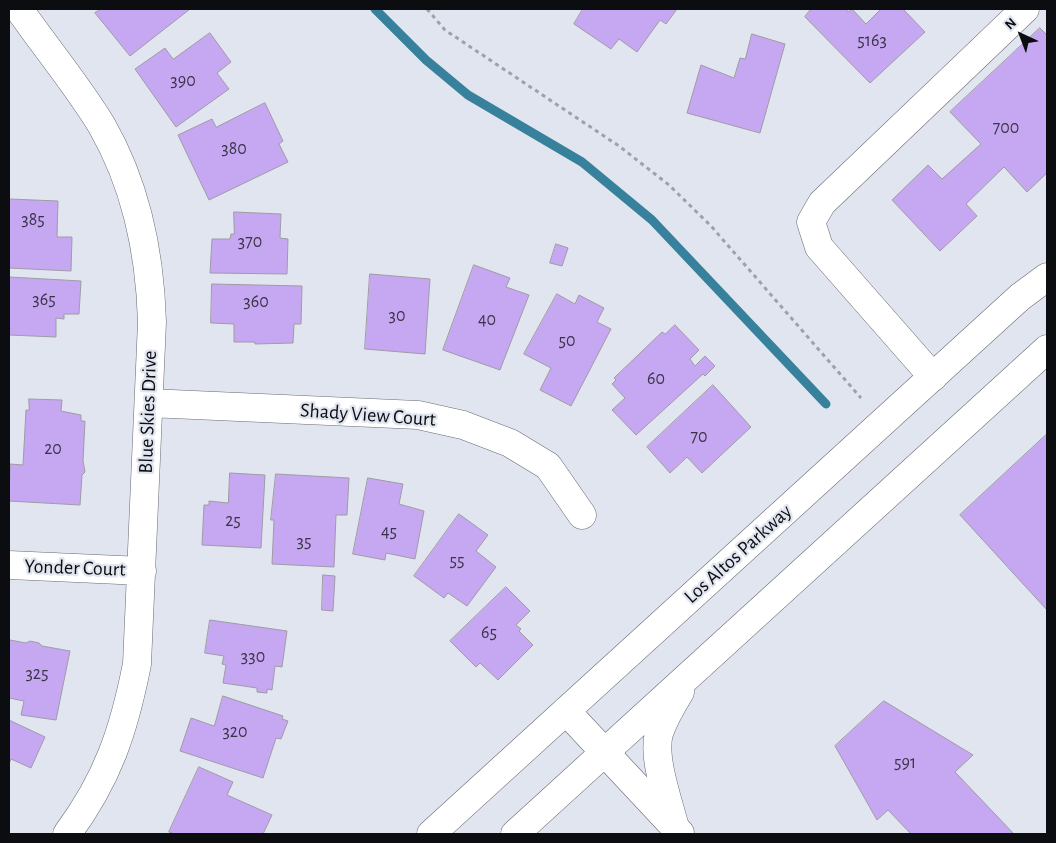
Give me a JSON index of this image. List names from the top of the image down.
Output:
{
  "streets": {
    "main road": [
      "Blue Skies Drive",
      "Shady View Court",
      "Los Altos Parkway",
      "Yonder Court"
    ]
  },
  "crossings": [
    ["Blue Skies Drive", "Shady View Court"],
    ["Blue Skies Drive", "Yonder Court"]
  ],
  "house_numbers": [
    "5163",
    "390",
    "700",
    "380",
    "385",
    "370",
    "365",
    "360",
    "30",
    "40",
    "50",
    "60",
    "70",
    "20",
    "25",
    "45",
    "35",
    "55",
    "65",
    "330",
    "325",
    "320",
    "591"
  ],
  "north": "top left"
}
